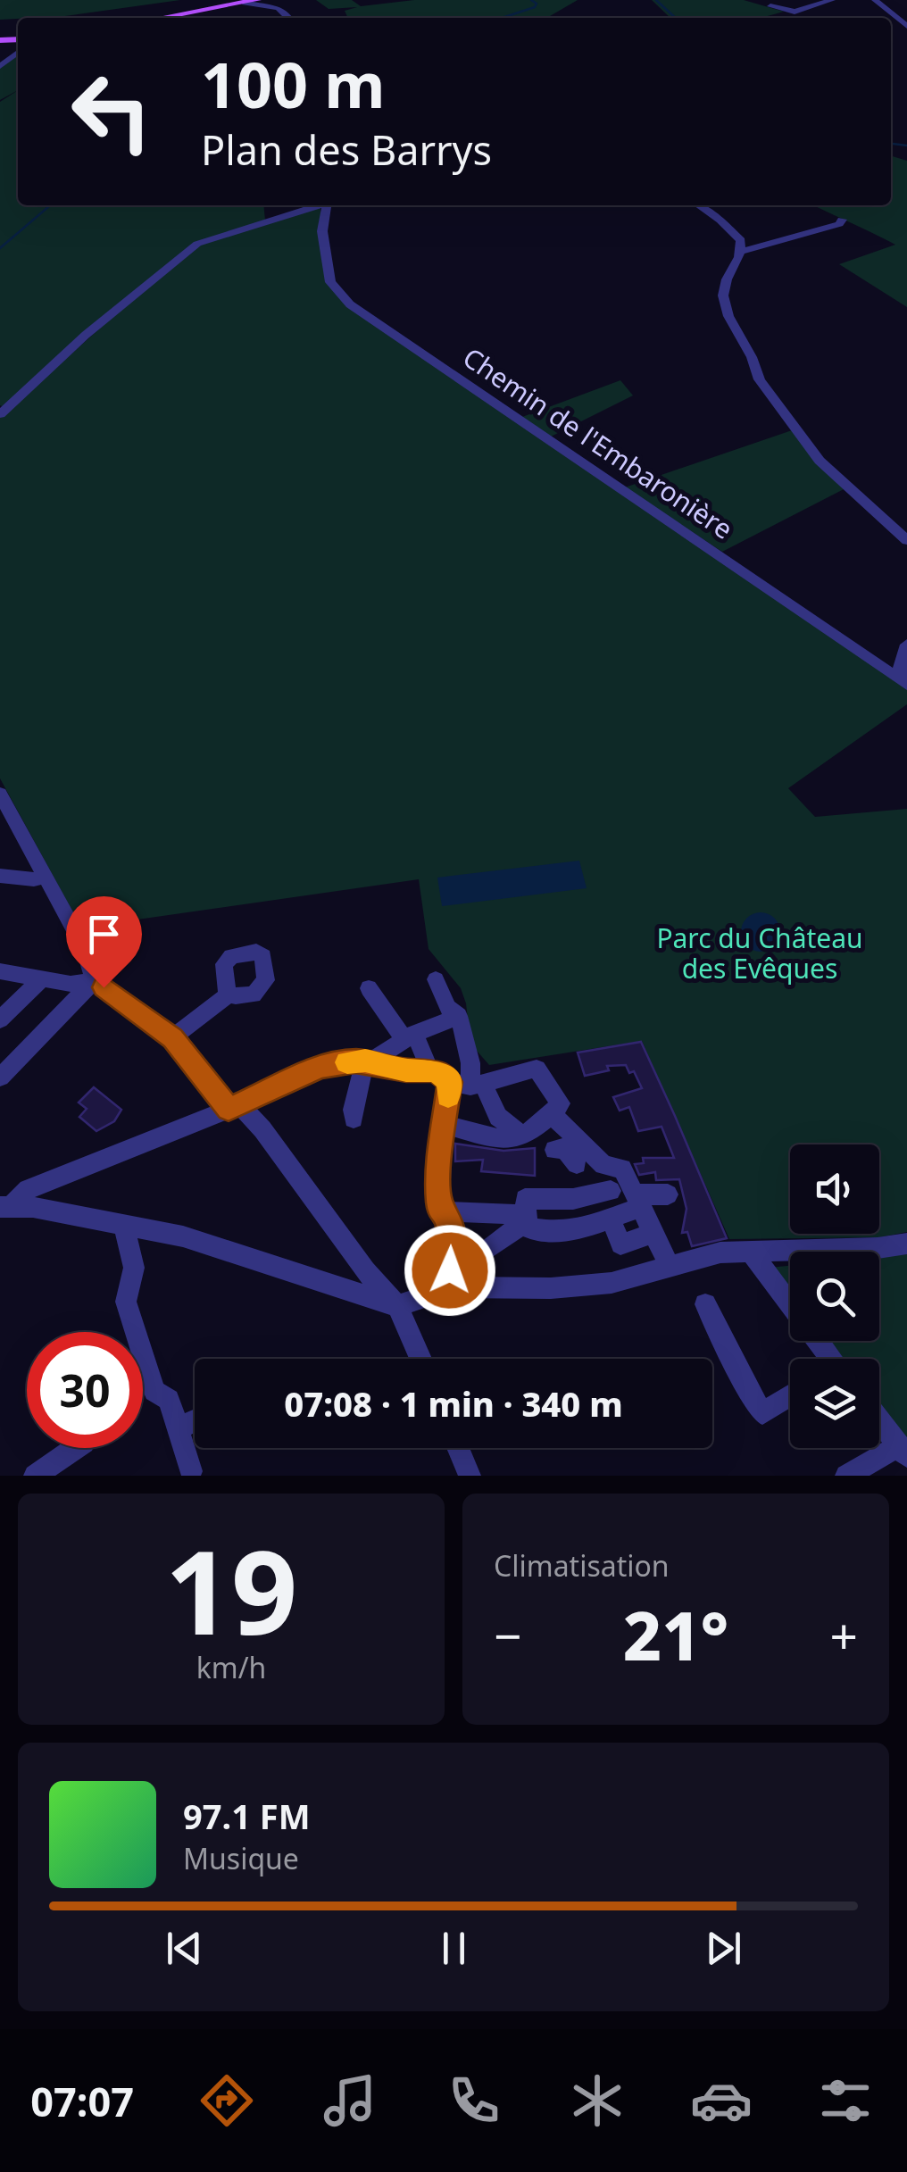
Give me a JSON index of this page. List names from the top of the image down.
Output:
{
  "streets": {
    "street": ["Chemin de l'Embaronière"]
  },
  "parks": ["Parc du Château des Evêques"],
  "page": {
    "turn": ["100 m", "Plan des Barrys"],
    "limit": "30",
    "trip": "07:08 · 1 min · 340 m",
    "tile": [
      ["19", "km/h"],
      "Climatisation"
    ],
    "heat": ["−", "21°", "+"],
    "song": ["97.1 FM", "Musique"],
    "tabs": "07:07"
  }
}
